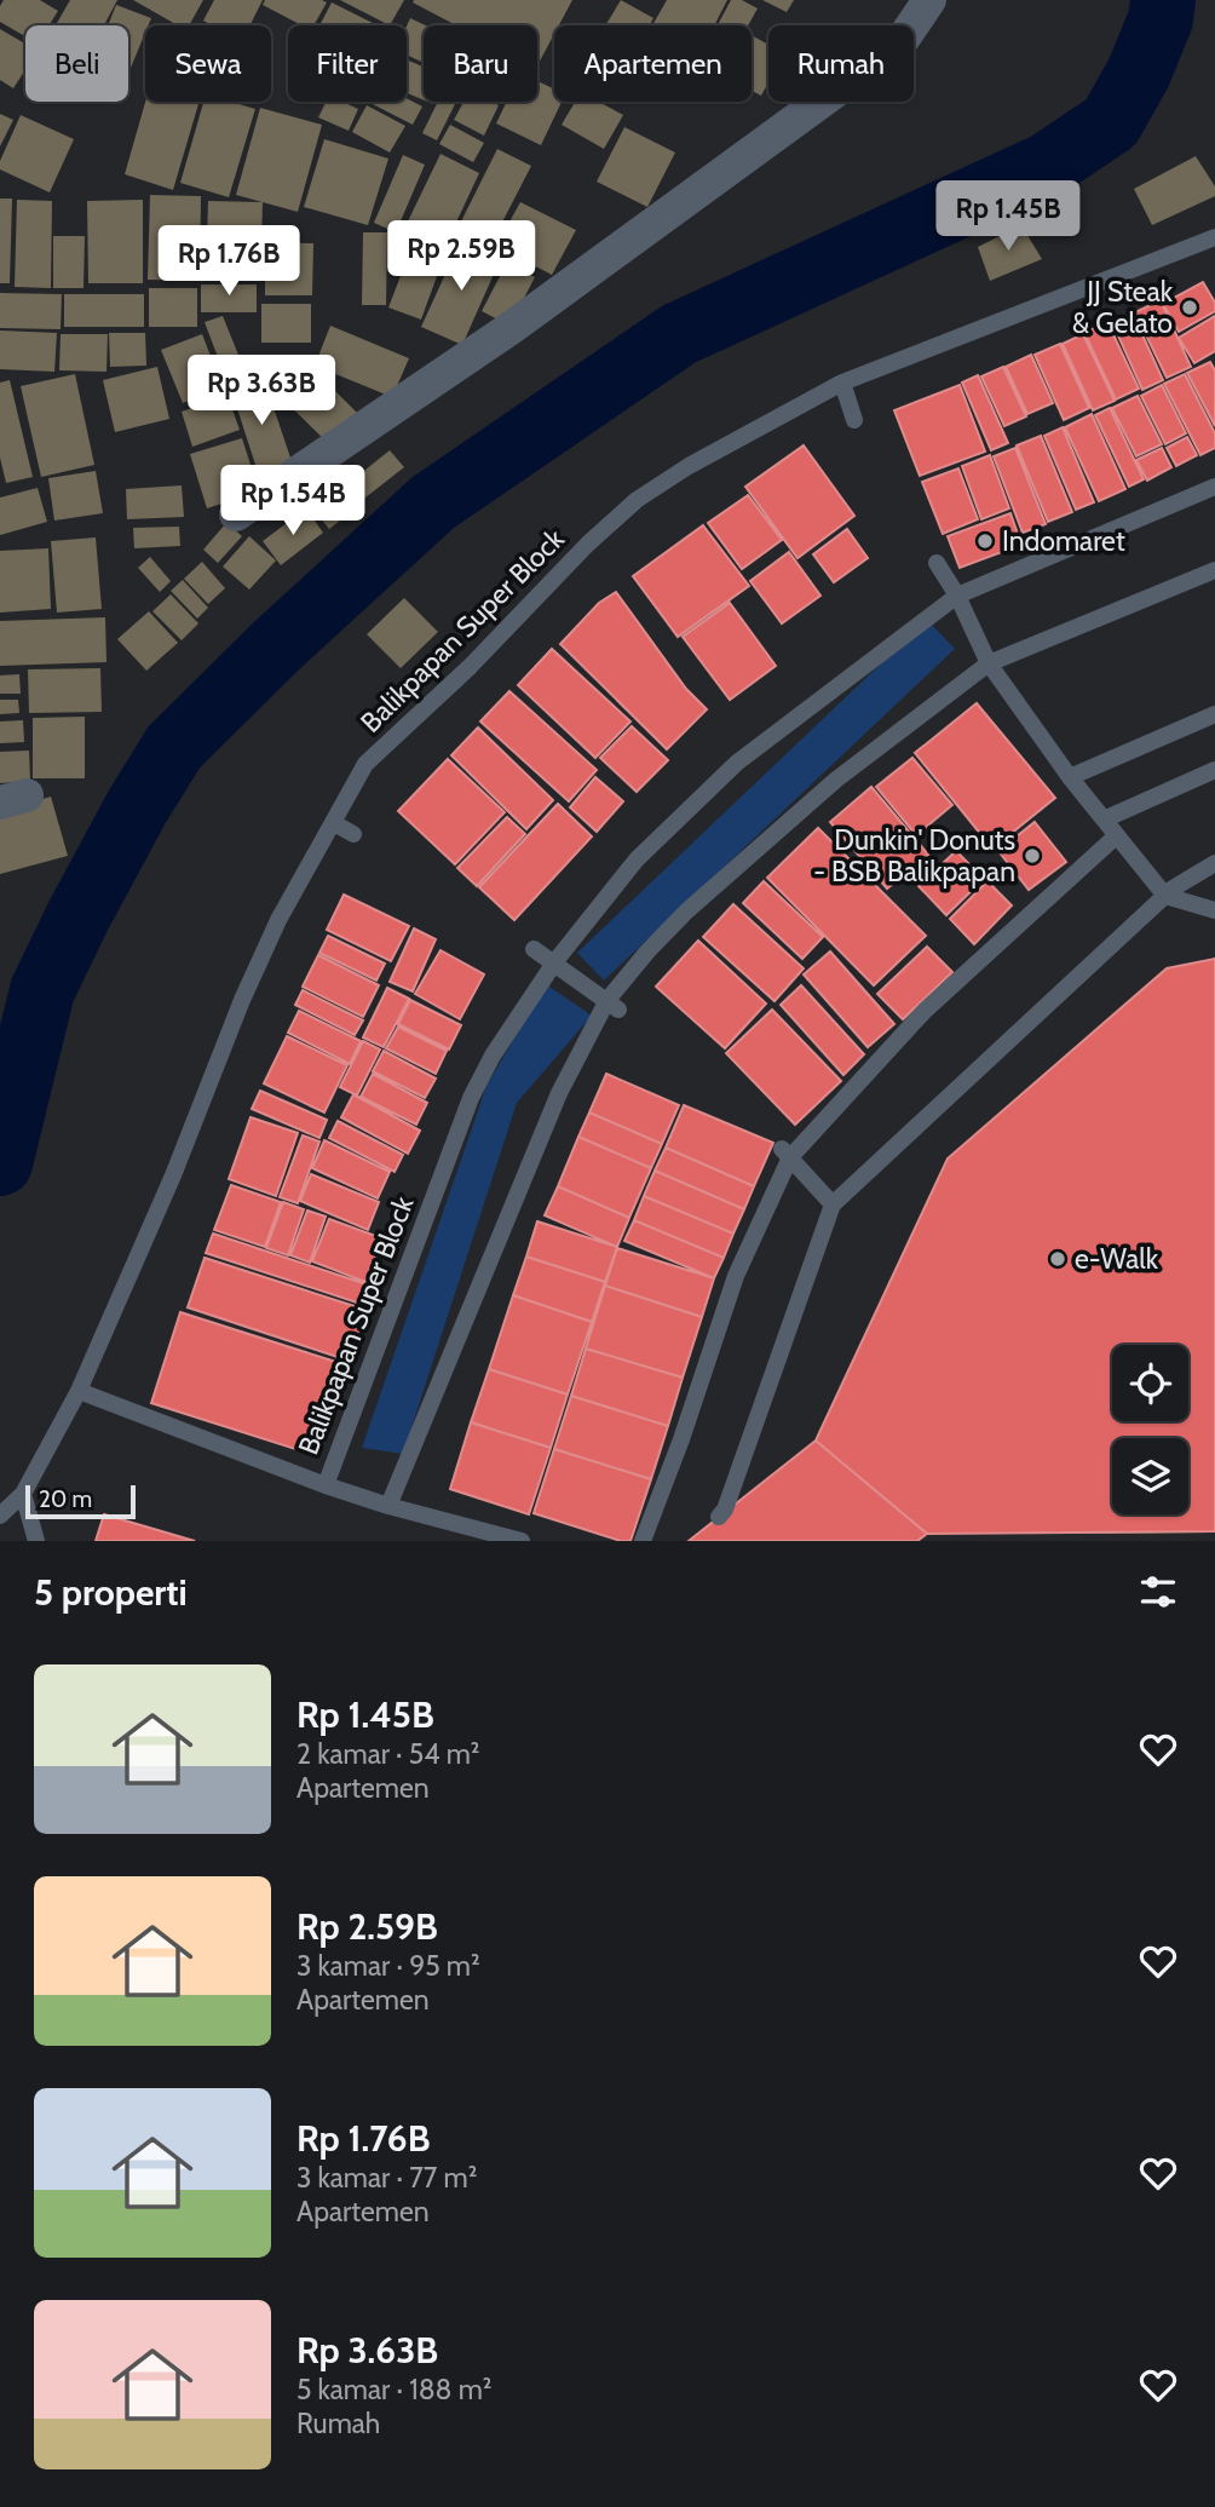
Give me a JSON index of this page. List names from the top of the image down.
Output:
{
  "streets": {
    "lane": ["Balikpapan Super Block"]
  },
  "places": [
    "JJ Steak & Gelato",
    "Indomaret",
    "Dunkin' Donuts - BSB Balikpapan",
    "e-Walk"
  ],
  "scale_bar": "20 m",
  "page": {
    "chip": [
      "Beli",
      "Sewa",
      "Filter",
      "Baru",
      "Apartemen",
      "Rumah"
    ],
    "price": [
      "Rp 1.45B",
      "Rp 2.59B",
      "Rp 1.76B",
      "Rp 3.63B",
      "Rp 1.54B"
    ],
    "scale": "20 m",
    "heading": "5 properti",
    "list": [
      {
        "name": "Rp 1.45B",
        "note": "2 kamar · 54 m² · Apartemen"
      },
      {
        "name": "Rp 2.59B",
        "note": "3 kamar · 95 m² · Apartemen"
      },
      {
        "name": "Rp 1.76B",
        "note": "3 kamar · 77 m² · Apartemen"
      },
      {
        "name": "Rp 3.63B",
        "note": "5 kamar · 188 m² · Rumah"
      }
    ]
  }
}
